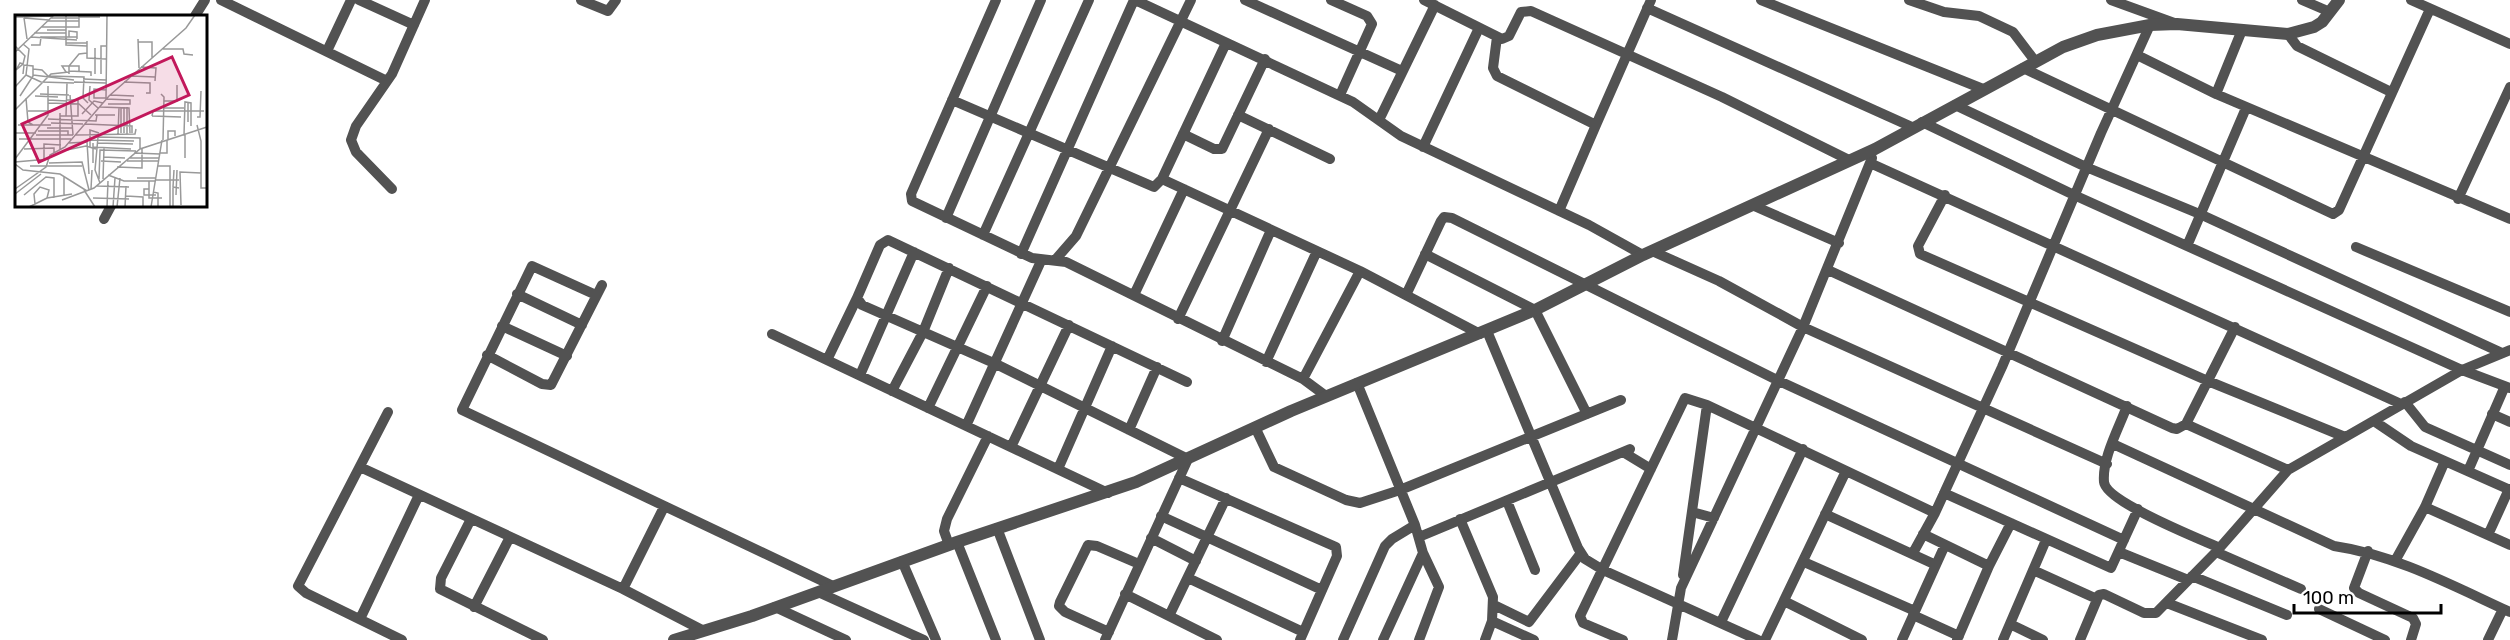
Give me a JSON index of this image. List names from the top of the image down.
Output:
{
  "scale_bar": "100 m"
}
